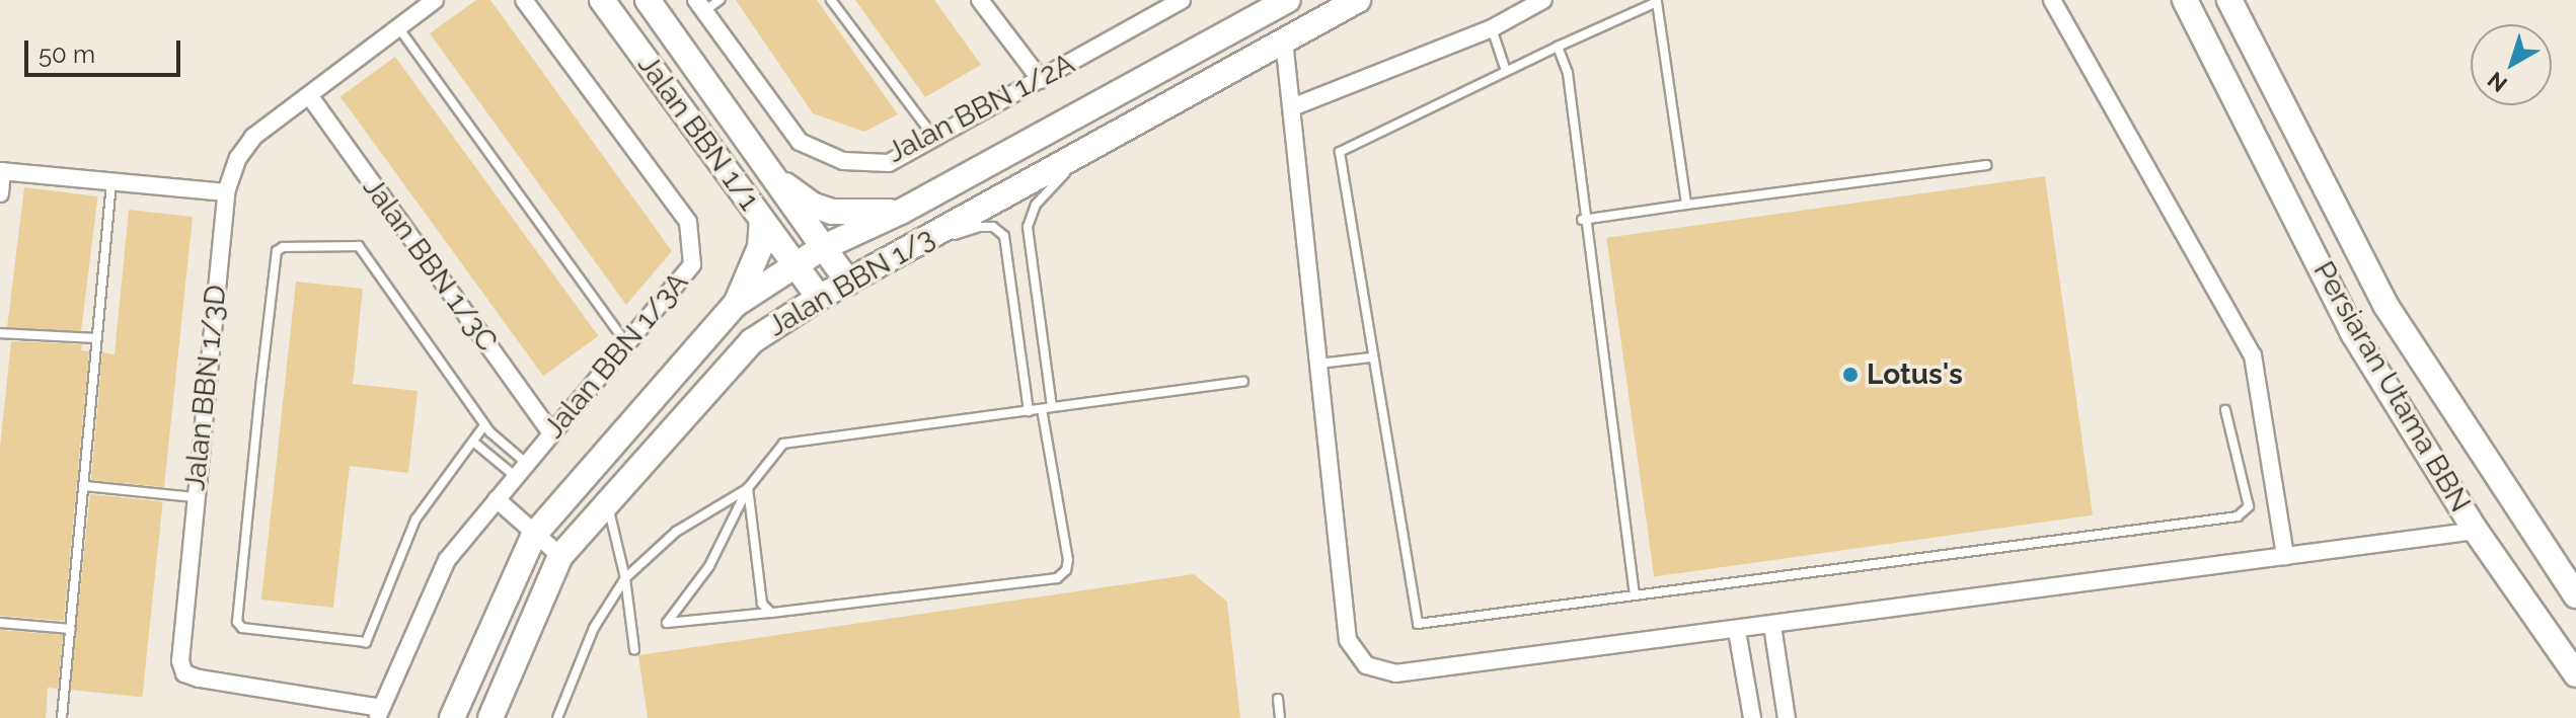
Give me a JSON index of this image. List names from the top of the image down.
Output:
{
  "streets": {
    "street": [
      "Jalan BBN 1/2A",
      "Jalan BBN 1/1",
      "Jalan BBN 1/3C",
      "Jalan BBN 1/3",
      "Jalan BBN 1/3A",
      "Persiaran Utama BBN",
      "Jalan BBN 1/3D"
    ]
  },
  "crossings": [
    ["Jalan BBN 1/1", "Jalan BBN 1/3"],
    ["Jalan BBN 1/3C", "Jalan BBN 1/3A"],
    ["Jalan BBN 1/3C", "Jalan BBN 1/3D"],
    ["Jalan BBN 1/3A", "Jalan BBN 1/3D"]
  ],
  "places": ["Lotus's"],
  "scale_bar": "50 m",
  "north": "bottom left"
}
